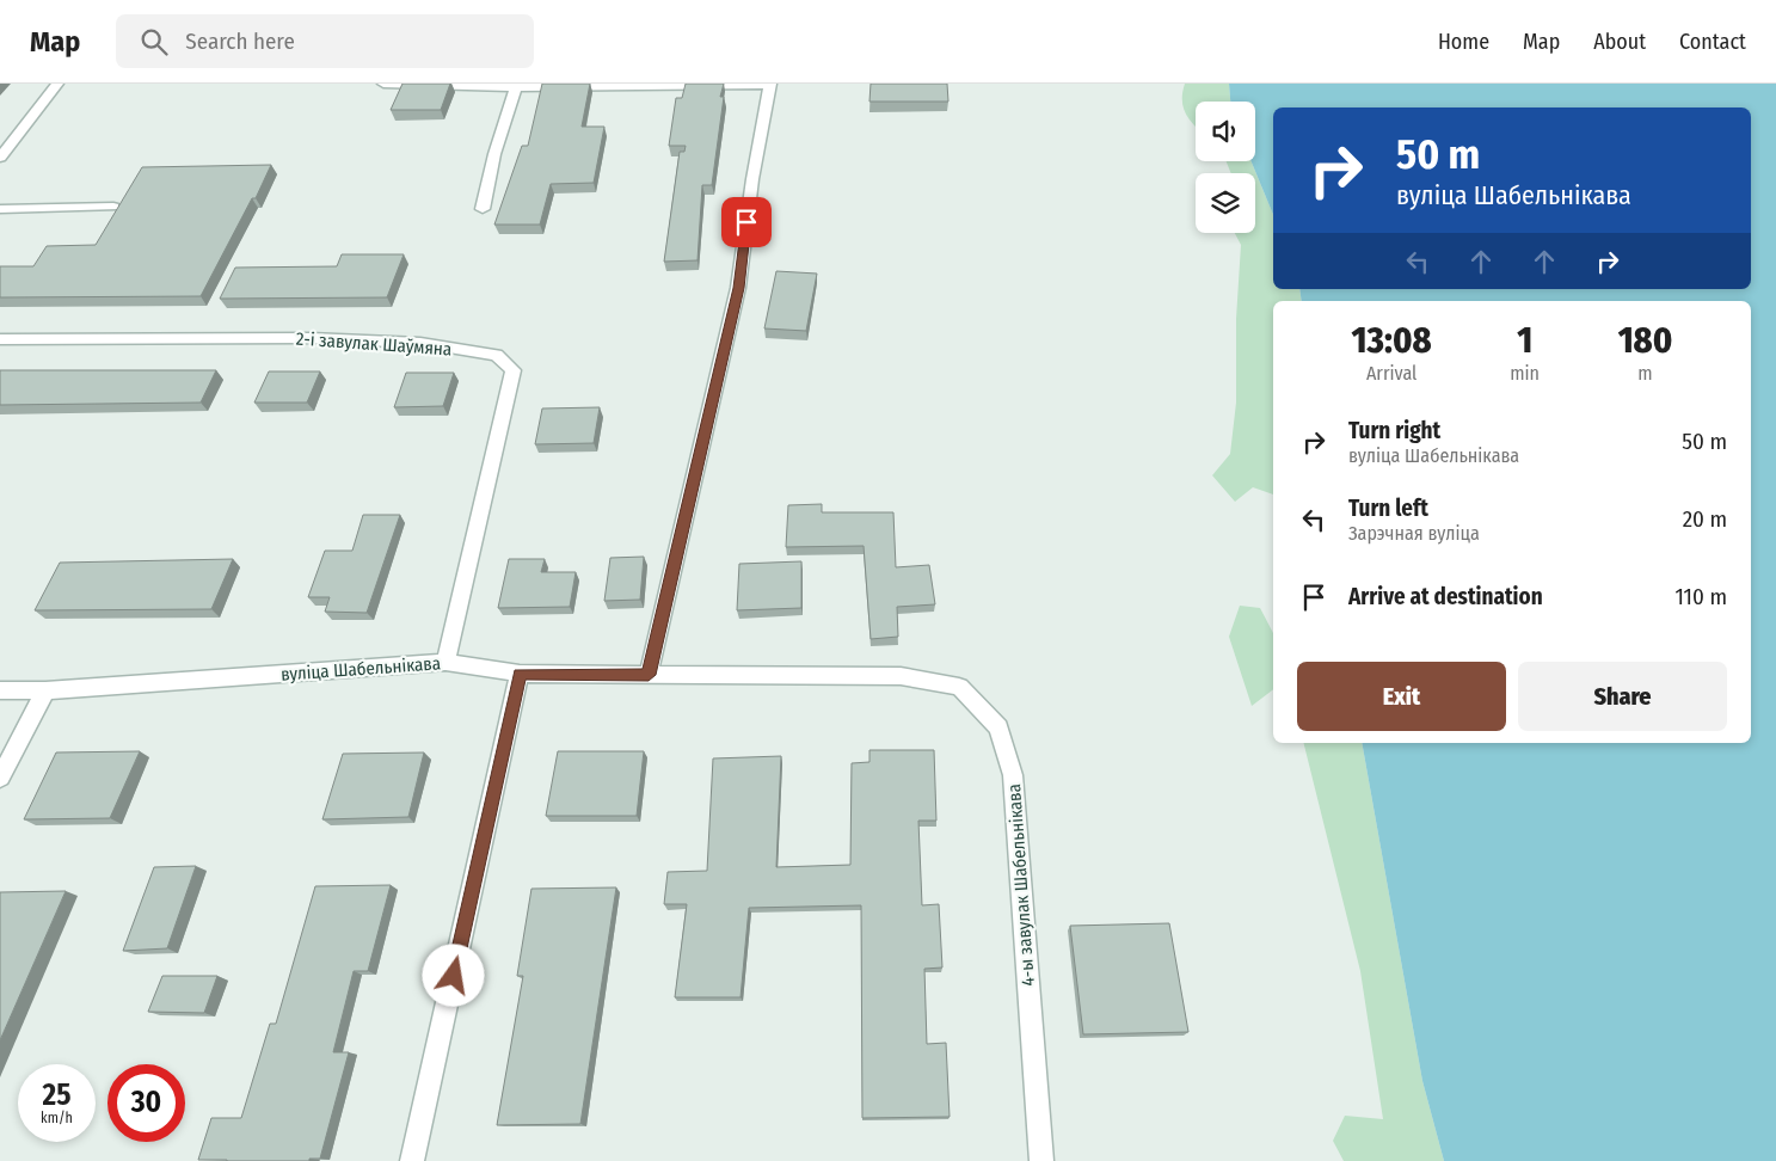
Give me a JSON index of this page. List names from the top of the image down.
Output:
{
  "streets": {
    "street": ["2-і завулак Шаўмяна", "вуліца Шабельнікава", "4-ы завулак Шабельнікава"]
  },
  "crossings": [
    ["2-і завулак Шаўмяна", "вуліца Шабельнікава"],
    ["вуліца Шабельнікава", "4-ы завулак Шабельнікава"]
  ],
  "page": {
    "header": "Map",
    "search": "Search here",
    "nav": [
      "Home",
      "Map",
      "About",
      "Contact"
    ],
    "turn": ["50 m", "вуліца Шабельнікава"],
    "eta": [
      "13:08",
      "Arrival",
      "1",
      "min",
      "180",
      "m"
    ],
    "list": [
      {
        "name": "Turn right",
        "note": "вуліца Шабельнікава",
        "value": "50 m"
      },
      {
        "name": "Turn left",
        "note": "Зарэчная вуліца",
        "value": "20 m"
      },
      {
        "name": "Arrive at destination",
        "value": "110 m"
      }
    ],
    "buttons": ["Exit", "Share"],
    "speed": "25 km/h",
    "limit": "30"
  }
}
